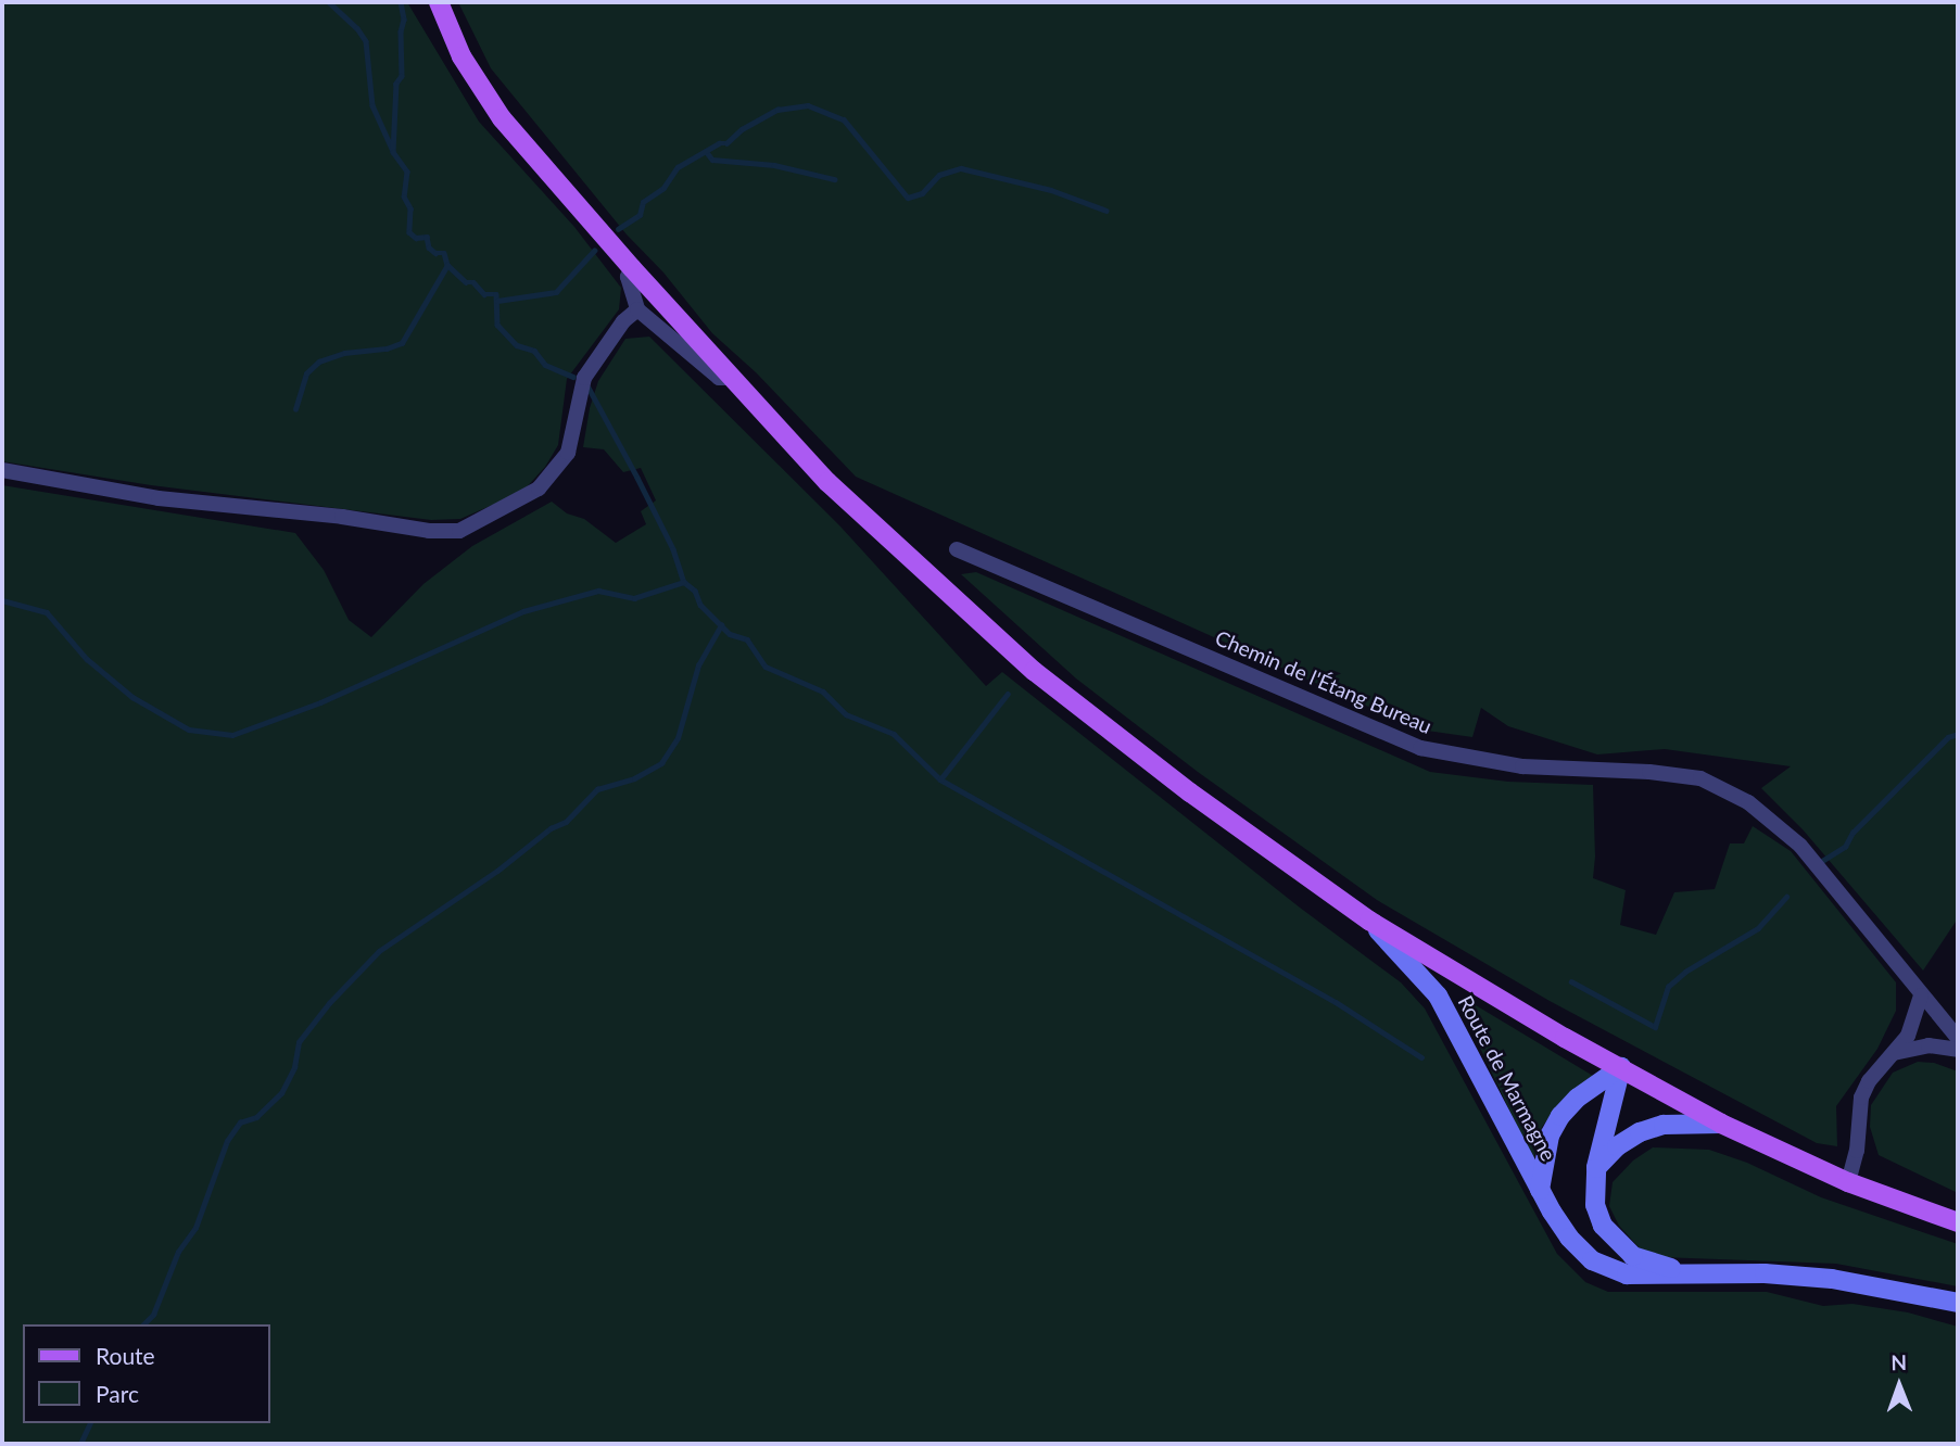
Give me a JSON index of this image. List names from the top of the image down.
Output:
{
  "streets": {
    "main road": ["Route de Marmagne"],
    "street": ["Chemin de l'Étang Bureau"]
  },
  "legend": ["Route", "Parc"],
  "north": "top"
}
